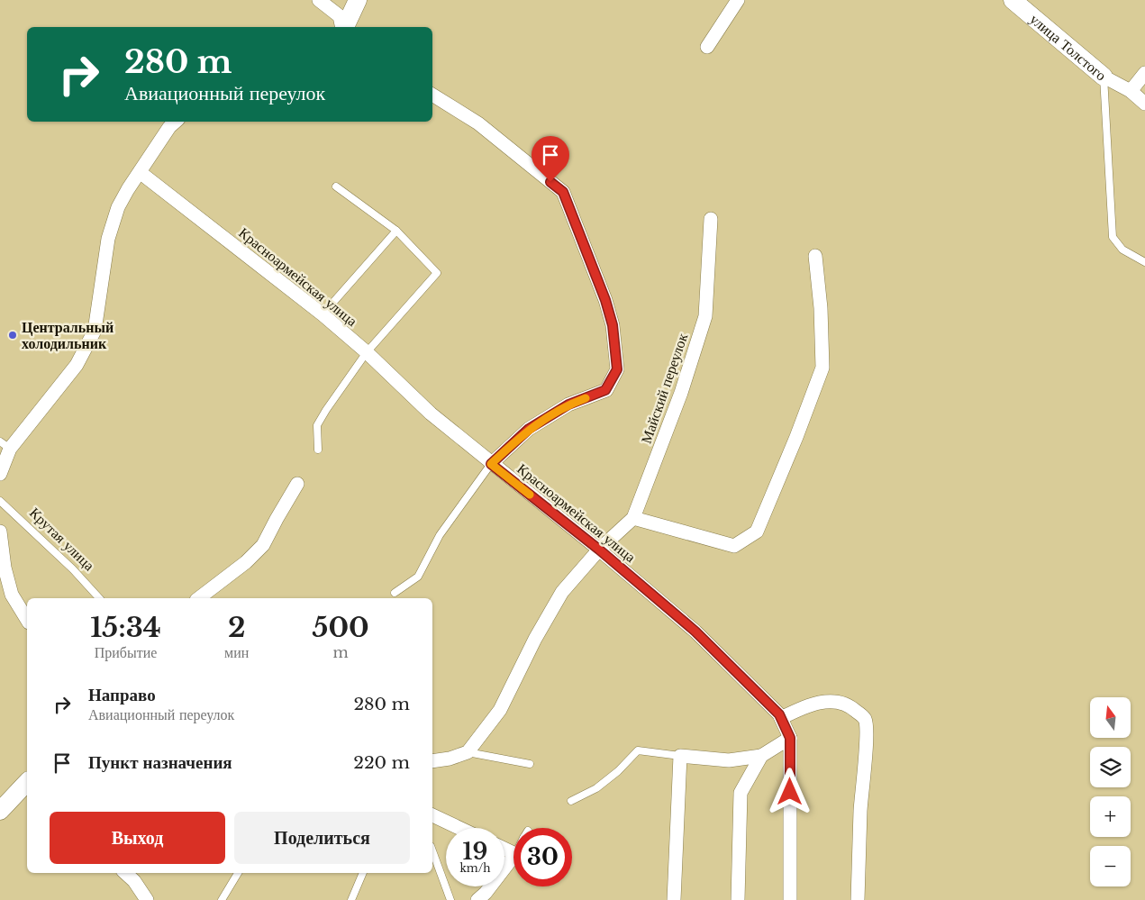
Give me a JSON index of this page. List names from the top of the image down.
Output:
{
  "streets": {
    "street": ["улица Толстого", "Красноармейская улица", "Майский переулок"],
    "lane": ["Крутая улица"]
  },
  "crossings": [
    ["Красноармейская улица", "Майский переулок"]
  ],
  "places": ["Центральный холодильник"],
  "north": "top",
  "page": {
    "turn": ["280 m", "Авиационный переулок"],
    "eta": [
      "15:34",
      "Прибытие",
      "2",
      "мин",
      "500",
      "m"
    ],
    "list": [
      {
        "name": "Направо",
        "note": "Авиационный переулок",
        "value": "280 m"
      },
      {
        "name": "Пункт назначения",
        "value": "220 m"
      }
    ],
    "map_buttons": ["+", "−"],
    "buttons": ["Выход", "Поделиться"],
    "speed": "19 km/h",
    "limit": "30"
  }
}
